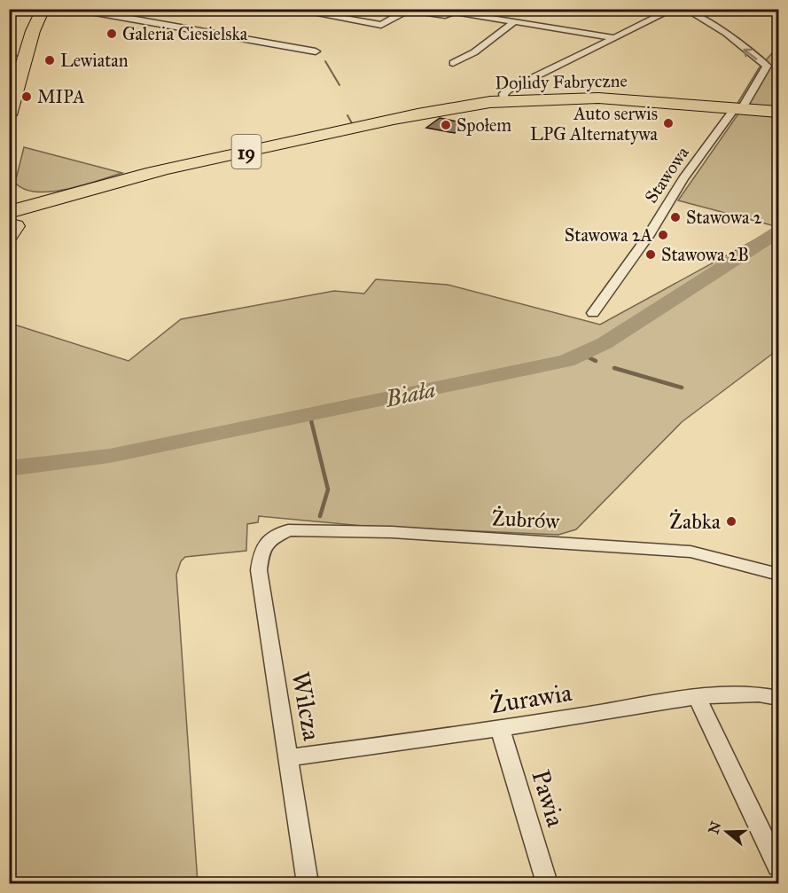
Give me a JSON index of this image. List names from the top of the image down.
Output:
{
  "streets": {
    "highway": ["Dojlidy Fabryczne", "19"],
    "street": [
      "Stawowa",
      "Żubrów",
      "Żurawia",
      "Wilcza",
      "Pawia"
    ]
  },
  "crossings": [
    ["Dojlidy Fabryczne", "19"],
    ["Dojlidy Fabryczne", "Stawowa"],
    ["Żubrów", "Wilcza"],
    ["Żurawia", "Wilcza"],
    ["Żurawia", "Pawia"]
  ],
  "water": ["Biała"],
  "places": [
    "Galeria Ciesielska",
    "Lewiatan",
    "MIPA",
    "Auto serwis LPG Alternatywa",
    "Społem",
    "Stawowa 2",
    "Stawowa 2A",
    "Stawowa 2B",
    "Żabka"
  ],
  "north": "left"
}
